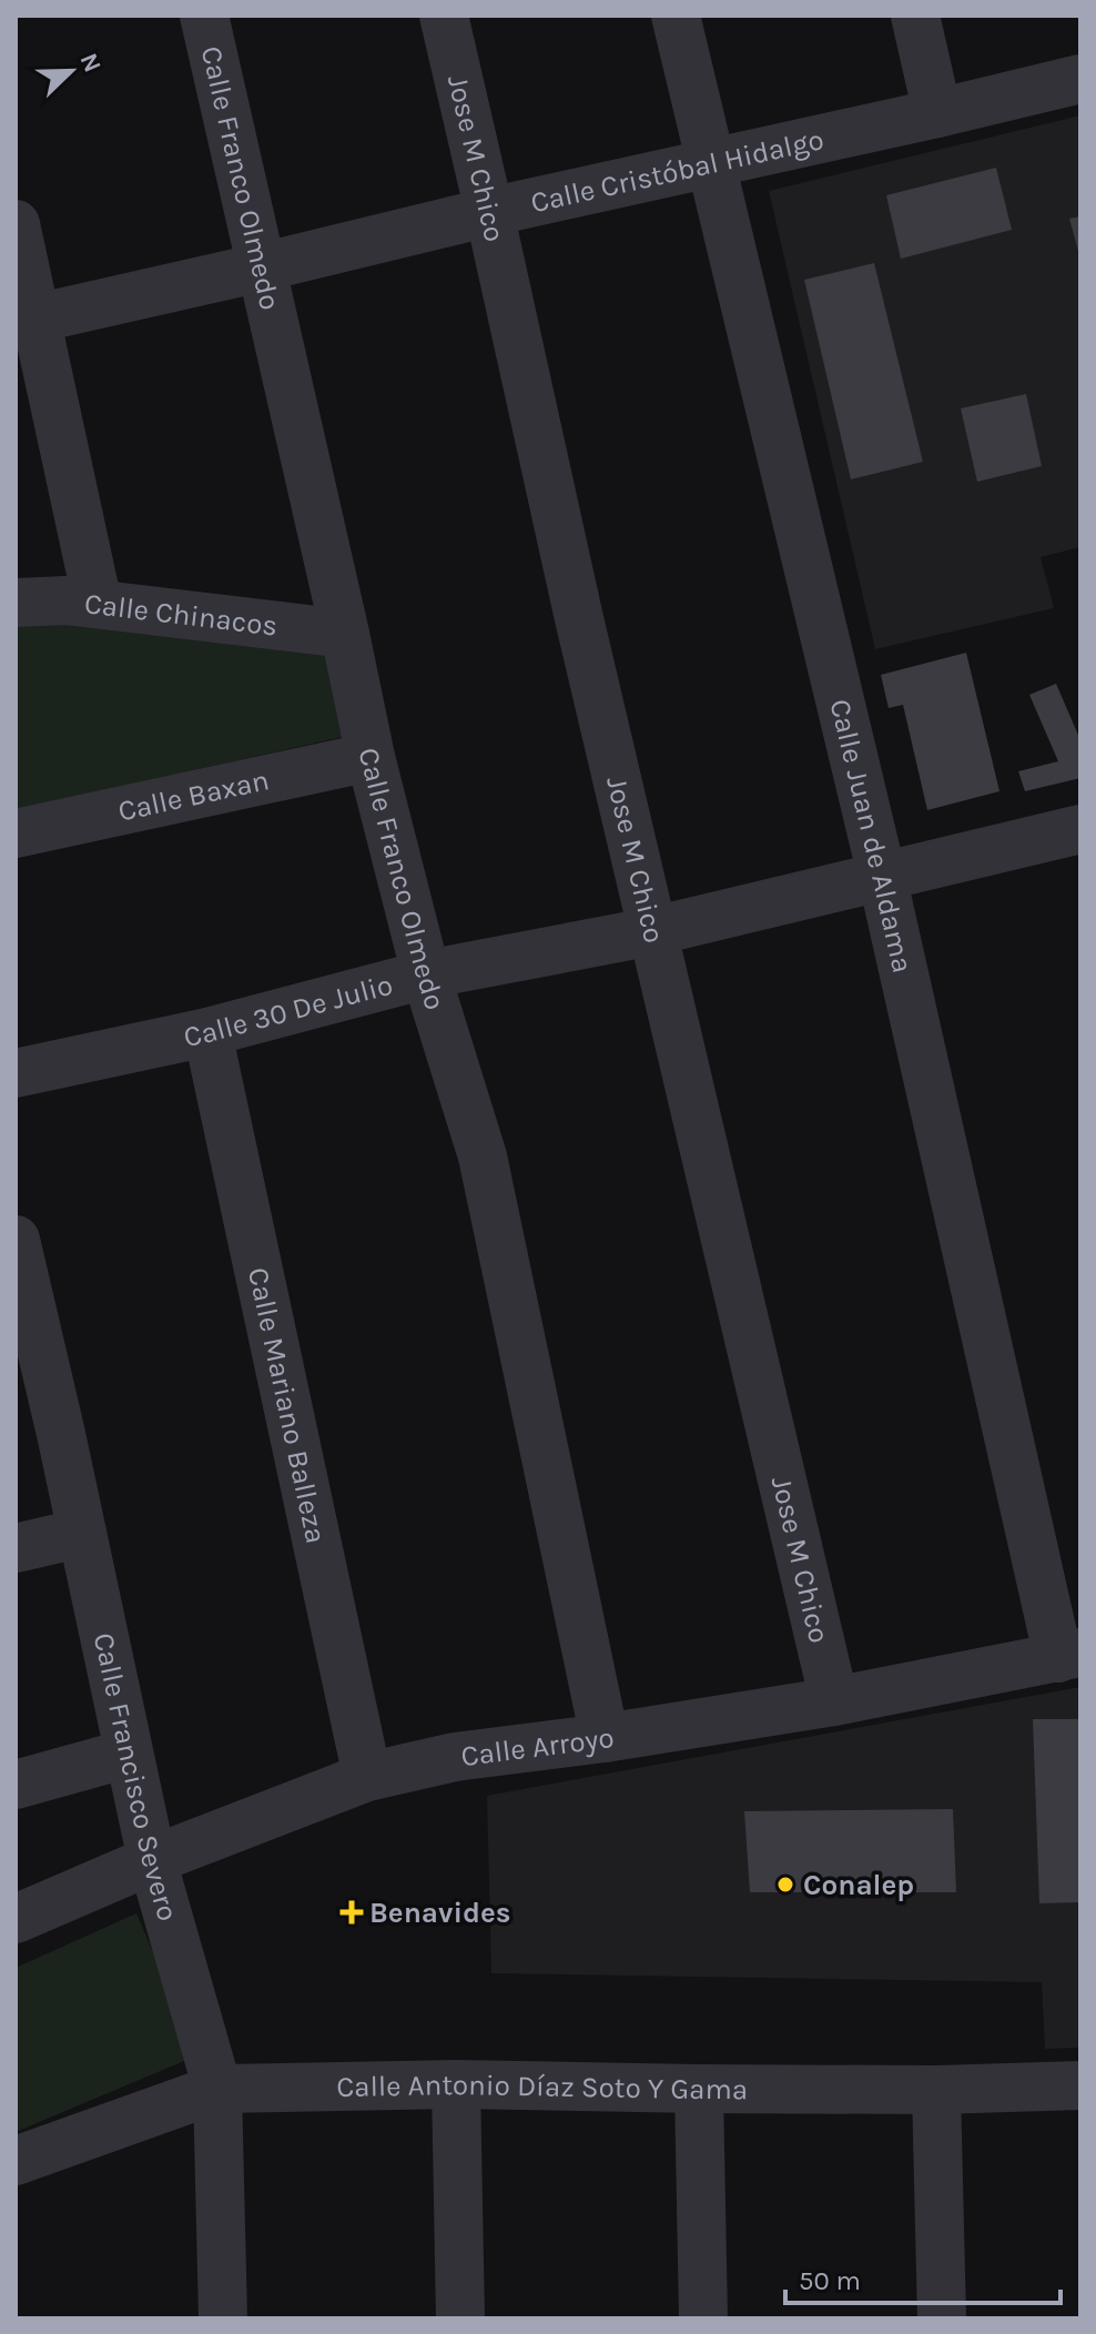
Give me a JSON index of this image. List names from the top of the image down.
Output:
{
  "streets": {
    "street": [
      "Jose M Chico",
      "Calle Cristóbal Hidalgo",
      "Calle Franco Olmedo",
      "Calle Chinacos",
      "Calle Baxan",
      "Calle Juan de Aldama",
      "Calle 30 De Julio",
      "Calle Mariano Balleza",
      "Calle Arroyo",
      "Calle Francisco Severo",
      "Calle Antonio Díaz Soto Y Gama"
    ]
  },
  "crossings": [
    ["Jose M Chico", "Calle Cristóbal Hidalgo"],
    ["Jose M Chico", "Calle 30 De Julio"],
    ["Jose M Chico", "Calle Arroyo"],
    ["Calle Cristóbal Hidalgo", "Calle Franco Olmedo"],
    ["Calle Cristóbal Hidalgo", "Calle Juan de Aldama"],
    ["Calle Franco Olmedo", "Calle Chinacos"],
    ["Calle Franco Olmedo", "Calle Baxan"],
    ["Calle Franco Olmedo", "Calle 30 De Julio"],
    ["Calle Franco Olmedo", "Calle Arroyo"],
    ["Calle Juan de Aldama", "Calle 30 De Julio"],
    ["Calle Juan de Aldama", "Calle Arroyo"],
    ["Calle 30 De Julio", "Calle Mariano Balleza"],
    ["Calle Mariano Balleza", "Calle Arroyo"],
    ["Calle Arroyo", "Calle Francisco Severo"],
    ["Calle Francisco Severo", "Calle Antonio Díaz Soto Y Gama"]
  ],
  "places": {
    "other": ["Conalep"],
    "health": ["Benavides"]
  },
  "scale_bar": "50 m",
  "north": "top right"
}
